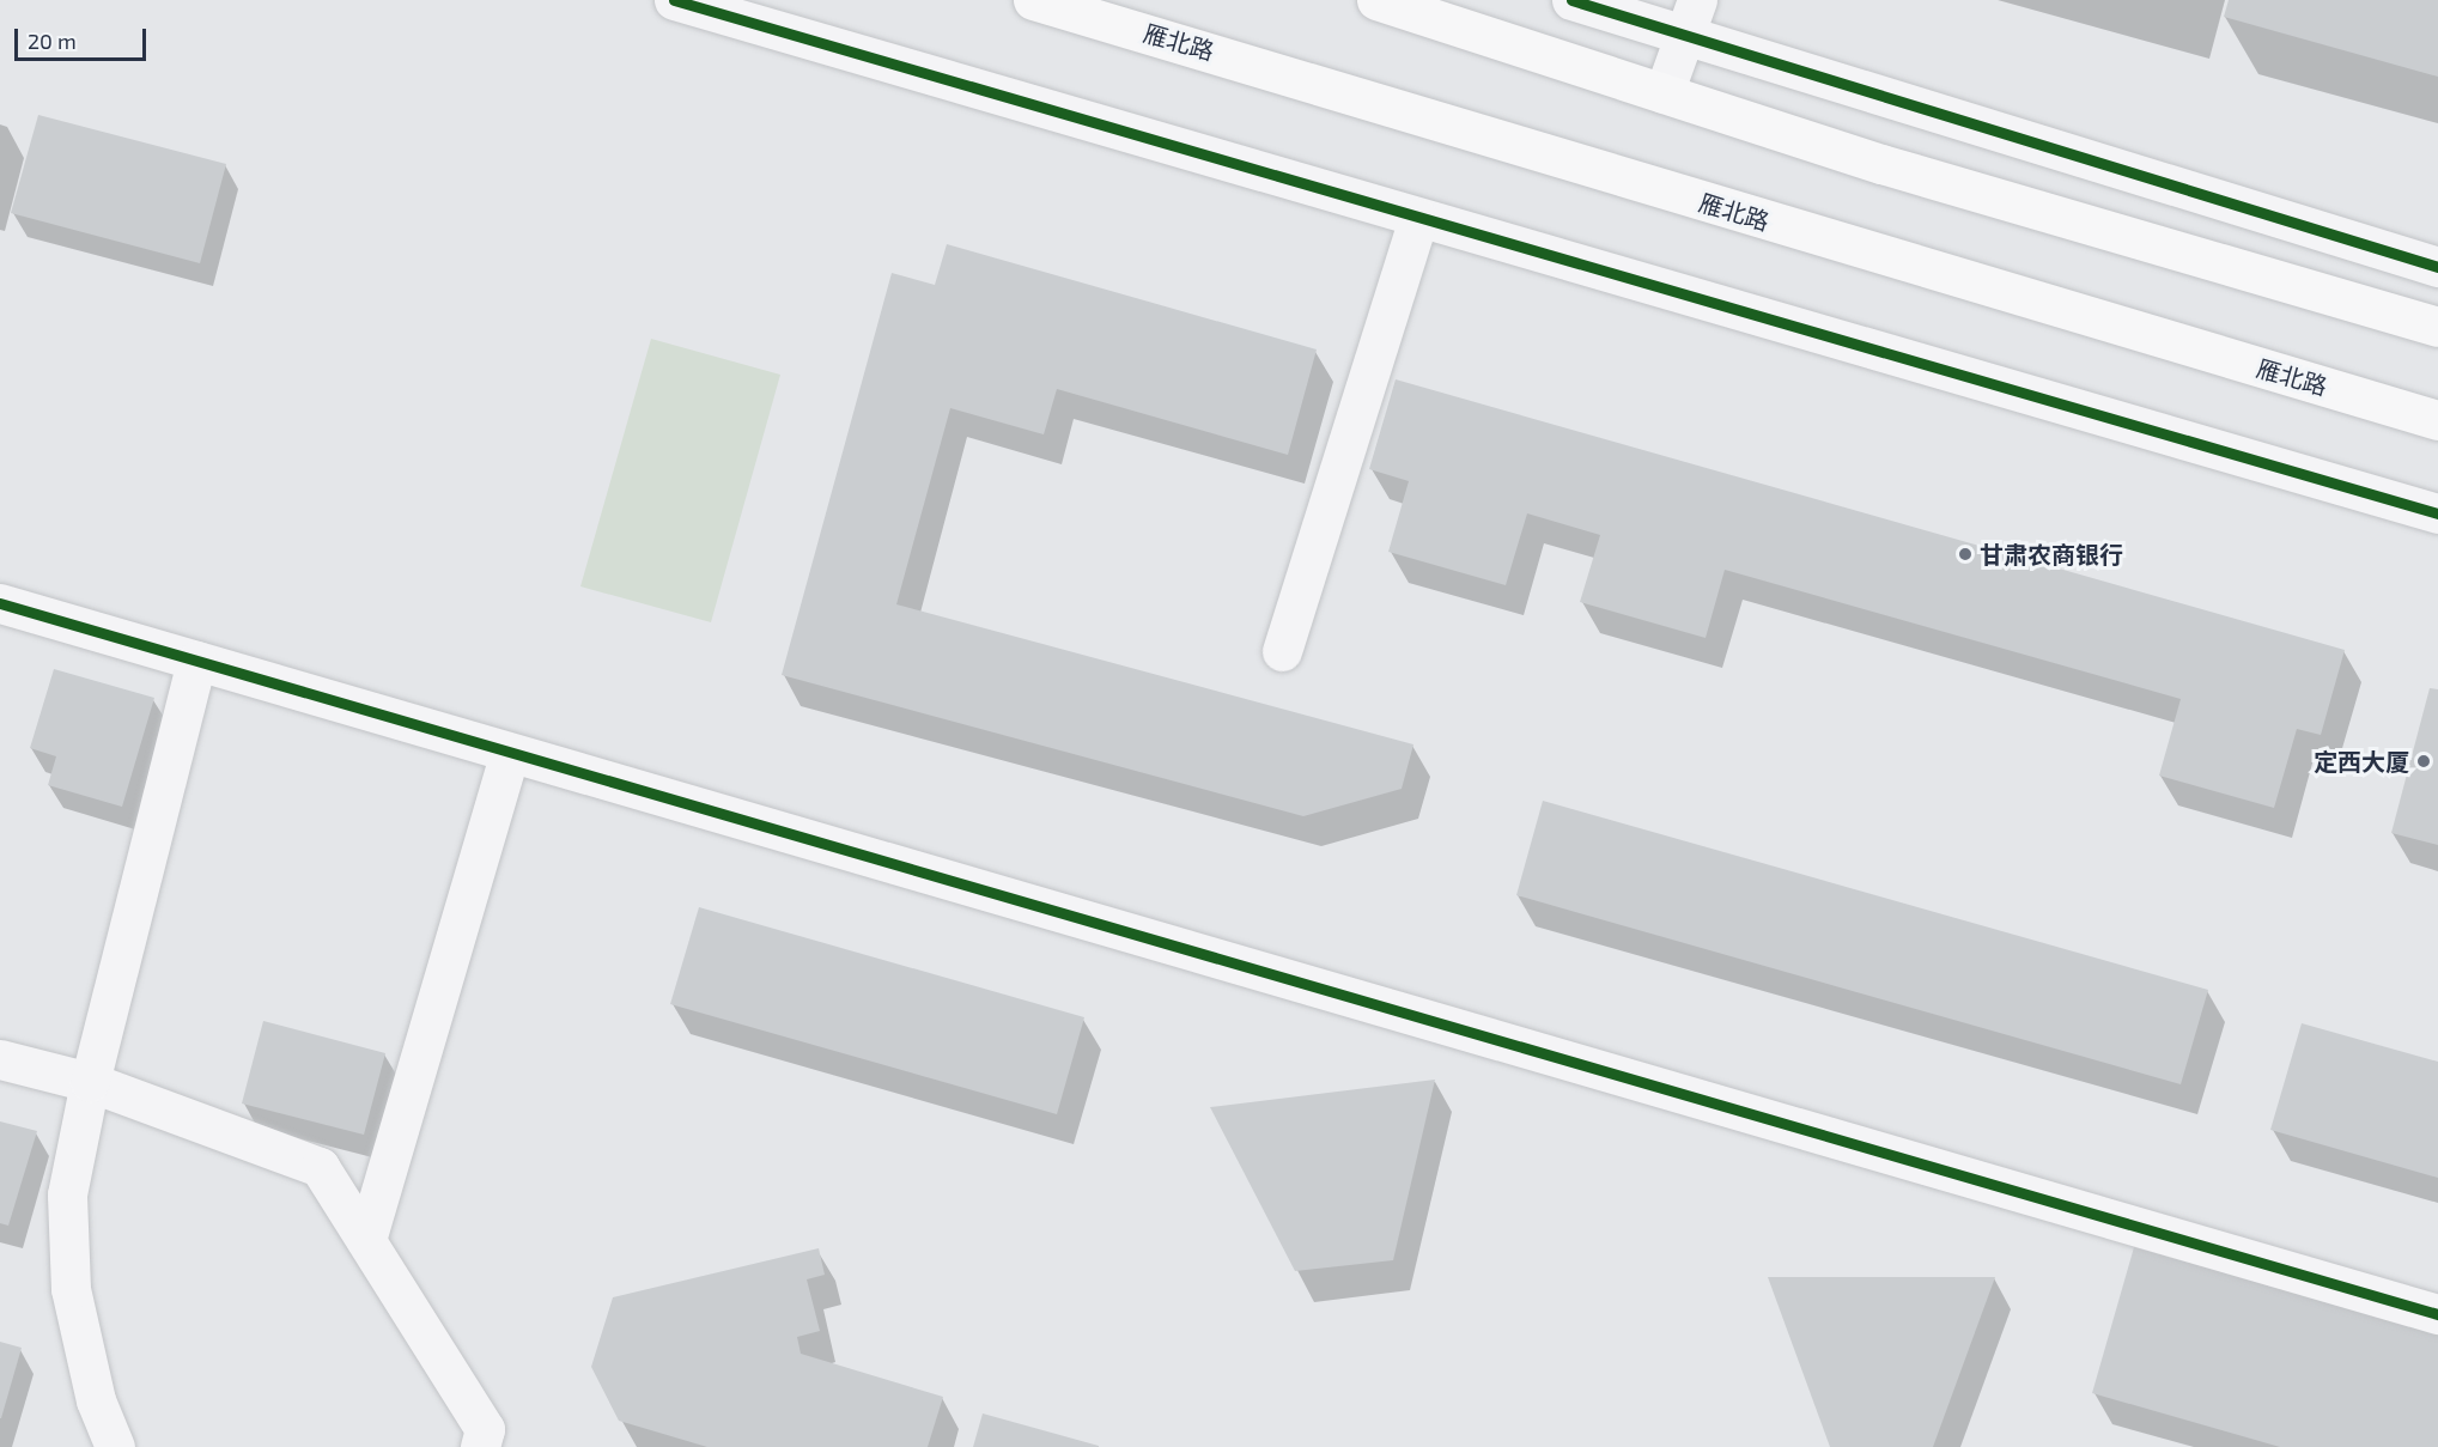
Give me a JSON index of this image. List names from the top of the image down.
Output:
{
  "streets": {
    "main road": ["雁北路"]
  },
  "places": ["甘肃农商银行", "定西大厦"],
  "scale_bar": "20 m"
}
